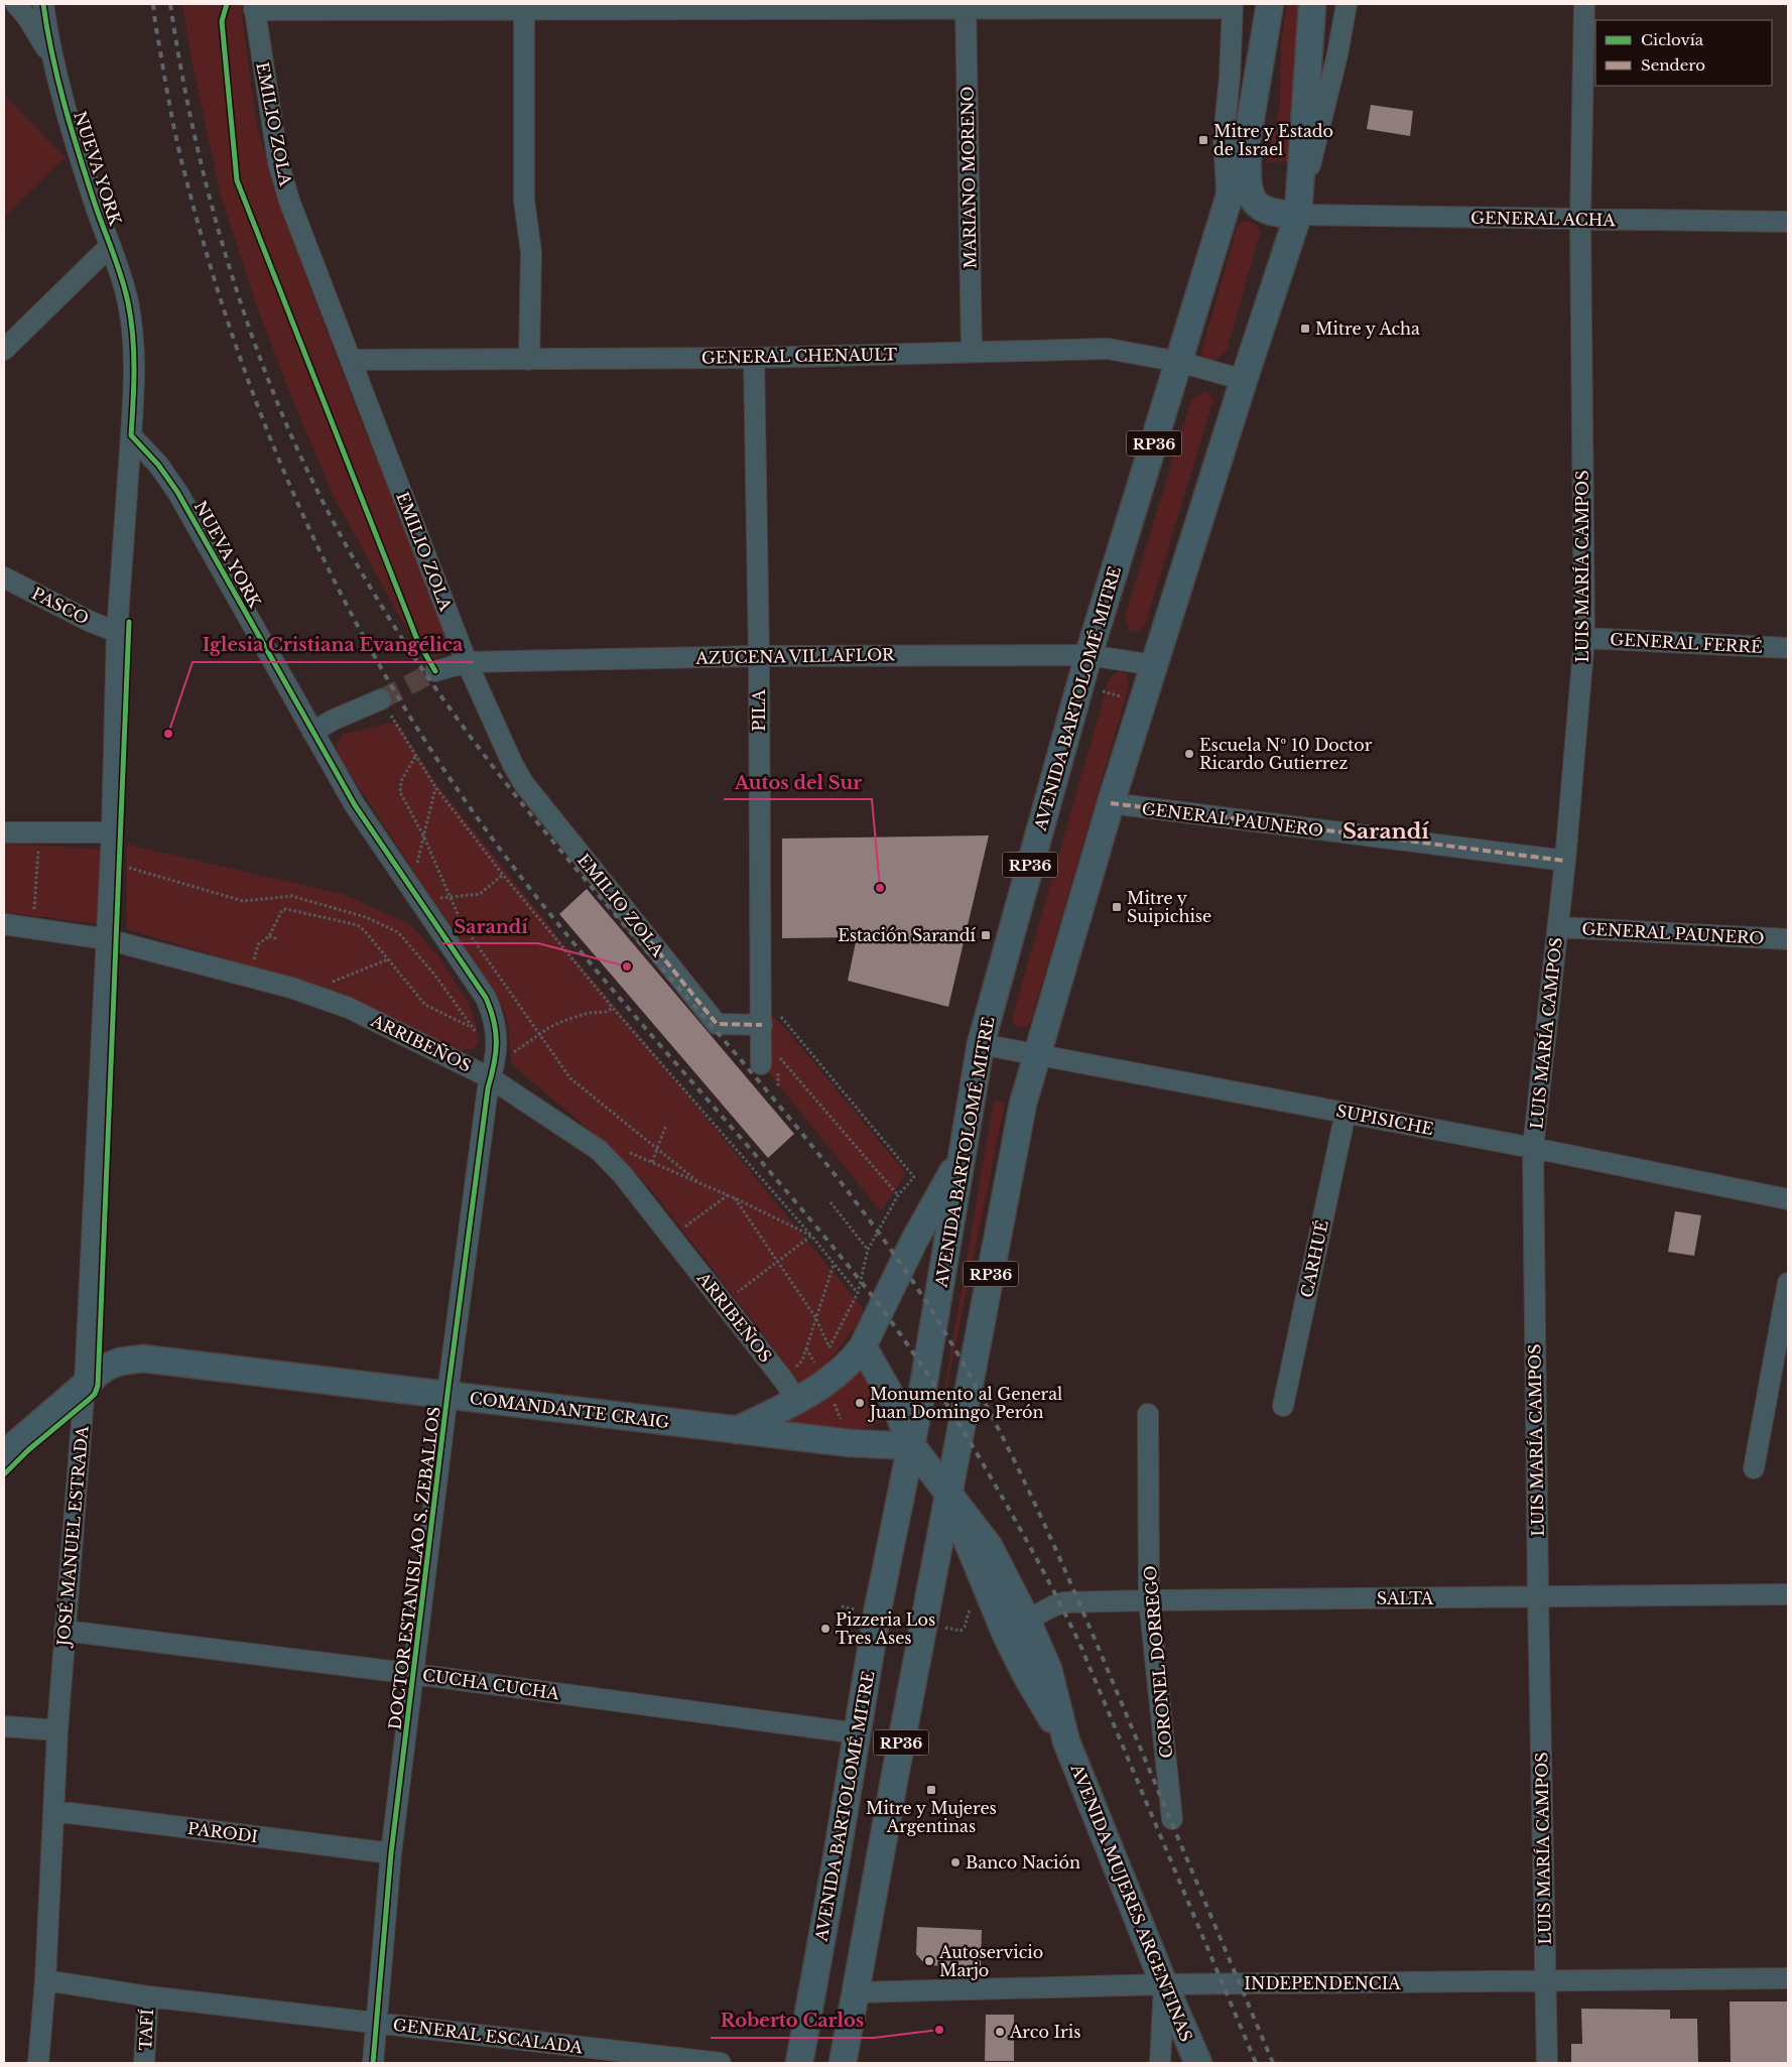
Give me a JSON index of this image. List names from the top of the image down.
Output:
{
  "streets": {
    "main road": [
      "RP36",
      "AVENIDA BARTOLOMÉ MITRE",
      "COMANDANTE CRAIG",
      "AVENIDA MUJERES ARGENTINAS"
    ],
    "street": [
      "EMILIO ZOLA",
      "NUEVA YORK",
      "MARIANO MORENO",
      "GENERAL ACHA",
      "GENERAL CHENAULT",
      "LUIS MARÍA CAMPOS",
      "PASCO",
      "GENERAL FERRÉ",
      "AZUCENA VILLAFLOR",
      "PILA",
      "GENERAL PAUNERO",
      "ARRIBEÑOS",
      "SUPISICHE",
      "CARHUÉ",
      "JOSÉ MANUEL ESTRADA",
      "DOCTOR ESTANISLAO S. ZEBALLOS",
      "SALTA",
      "CORONEL DORREGO",
      "CUCHA CUCHA",
      "PARODI",
      "INDEPENDENCIA",
      "TAFÍ",
      "GENERAL ESCALADA"
    ]
  },
  "crossings": [
    ["EMILIO ZOLA", "GENERAL CHENAULT"],
    ["EMILIO ZOLA", "AZUCENA VILLAFLOR"],
    ["EMILIO ZOLA", "PILA"],
    ["NUEVA YORK", "ARRIBEÑOS"],
    ["NUEVA YORK", "JOSÉ MANUEL ESTRADA"],
    ["NUEVA YORK", "DOCTOR ESTANISLAO S. ZEBALLOS"],
    ["MARIANO MORENO", "GENERAL CHENAULT"],
    ["GENERAL ACHA", "RP36"],
    ["GENERAL ACHA", "LUIS MARÍA CAMPOS"],
    ["GENERAL CHENAULT", "RP36"],
    ["GENERAL CHENAULT", "AVENIDA BARTOLOMÉ MITRE"],
    ["GENERAL CHENAULT", "PILA"],
    ["RP36", "AZUCENA VILLAFLOR"],
    ["RP36", "GENERAL PAUNERO"],
    ["RP36", "SUPISICHE"],
    ["RP36", "AVENIDA MUJERES ARGENTINAS"],
    ["RP36", "INDEPENDENCIA"],
    ["LUIS MARÍA CAMPOS", "GENERAL FERRÉ"],
    ["LUIS MARÍA CAMPOS", "GENERAL PAUNERO"],
    ["LUIS MARÍA CAMPOS", "SUPISICHE"],
    ["LUIS MARÍA CAMPOS", "SALTA"],
    ["LUIS MARÍA CAMPOS", "INDEPENDENCIA"],
    ["PASCO", "JOSÉ MANUEL ESTRADA"],
    ["AZUCENA VILLAFLOR", "AVENIDA BARTOLOMÉ MITRE"],
    ["AZUCENA VILLAFLOR", "PILA"],
    ["AVENIDA BARTOLOMÉ MITRE", "SUPISICHE"],
    ["AVENIDA BARTOLOMÉ MITRE", "COMANDANTE CRAIG"],
    ["AVENIDA BARTOLOMÉ MITRE", "CUCHA CUCHA"],
    ["AVENIDA BARTOLOMÉ MITRE", "AVENIDA MUJERES ARGENTINAS"],
    ["ARRIBEÑOS", "JOSÉ MANUEL ESTRADA"],
    ["ARRIBEÑOS", "DOCTOR ESTANISLAO S. ZEBALLOS"],
    ["SUPISICHE", "CARHUÉ"],
    ["COMANDANTE CRAIG", "JOSÉ MANUEL ESTRADA"],
    ["COMANDANTE CRAIG", "DOCTOR ESTANISLAO S. ZEBALLOS"],
    ["COMANDANTE CRAIG", "AVENIDA MUJERES ARGENTINAS"],
    ["JOSÉ MANUEL ESTRADA", "CUCHA CUCHA"],
    ["JOSÉ MANUEL ESTRADA", "PARODI"],
    ["JOSÉ MANUEL ESTRADA", "GENERAL ESCALADA"],
    ["DOCTOR ESTANISLAO S. ZEBALLOS", "CUCHA CUCHA"],
    ["DOCTOR ESTANISLAO S. ZEBALLOS", "PARODI"],
    ["DOCTOR ESTANISLAO S. ZEBALLOS", "GENERAL ESCALADA"],
    ["SALTA", "CORONEL DORREGO"],
    ["SALTA", "AVENIDA MUJERES ARGENTINAS"],
    ["AVENIDA MUJERES ARGENTINAS", "INDEPENDENCIA"],
    ["TAFÍ", "GENERAL ESCALADA"]
  ],
  "districts": ["Sarandí"],
  "places": {
    "transit": [
      "Mitre y Estado de Israel",
      "Mitre y Acha",
      "Mitre y Suipichise",
      "Estación Sarandí",
      "Mitre y Mujeres Argentinas"
    ],
    "other": [
      "Iglesia Cristiana Evangélica",
      "Escuela Nº 10 Doctor Ricardo Gutierrez",
      "Autos del Sur",
      "Sarandí",
      "Monumento al General Juan Domingo Perón",
      "Pizzeria Los Tres Ases",
      "Banco Nación",
      "Autoservicio Marjo",
      "Roberto Carlos",
      "Arco Iris"
    ]
  },
  "legend": ["Ciclovía", "Sendero"]
}
